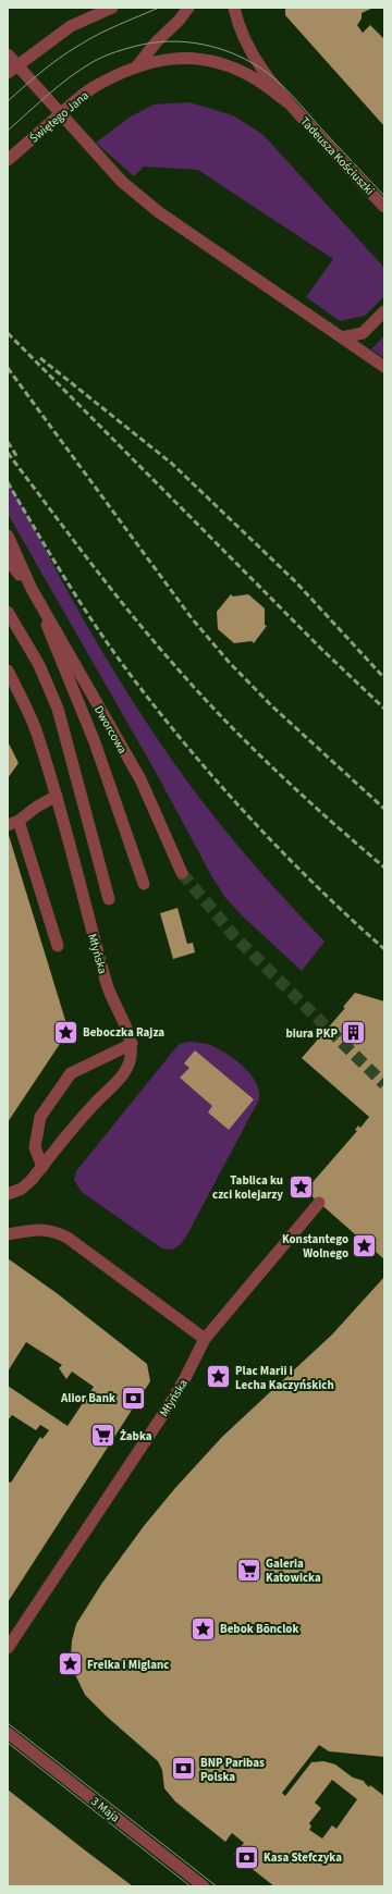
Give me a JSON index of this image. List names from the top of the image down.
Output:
{
  "streets": {
    "street": [
      "Świętego Jana",
      "Tadeusza Kościuszki",
      "Dworcowa",
      "Młyńska",
      "3 Maja"
    ]
  },
  "crossings": [
    ["Świętego Jana", "Tadeusza Kościuszki"]
  ],
  "places": {
    "place": [
      "Beboczka Rajza",
      "Tablica ku czci kolejarzy",
      "Konstantego Wolnego",
      "Plac Marii i Lecha Kaczyńskich",
      "Bebok Bōnclok",
      "Frelka i Miglanc"
    ],
    "building": ["biura PKP"],
    "bank": ["Alior Bank", "BNP Paribas Polska", "Kasa Stefczyka"],
    "supermarket": ["Żabka", "Galeria Katowicka"]
  }
}
